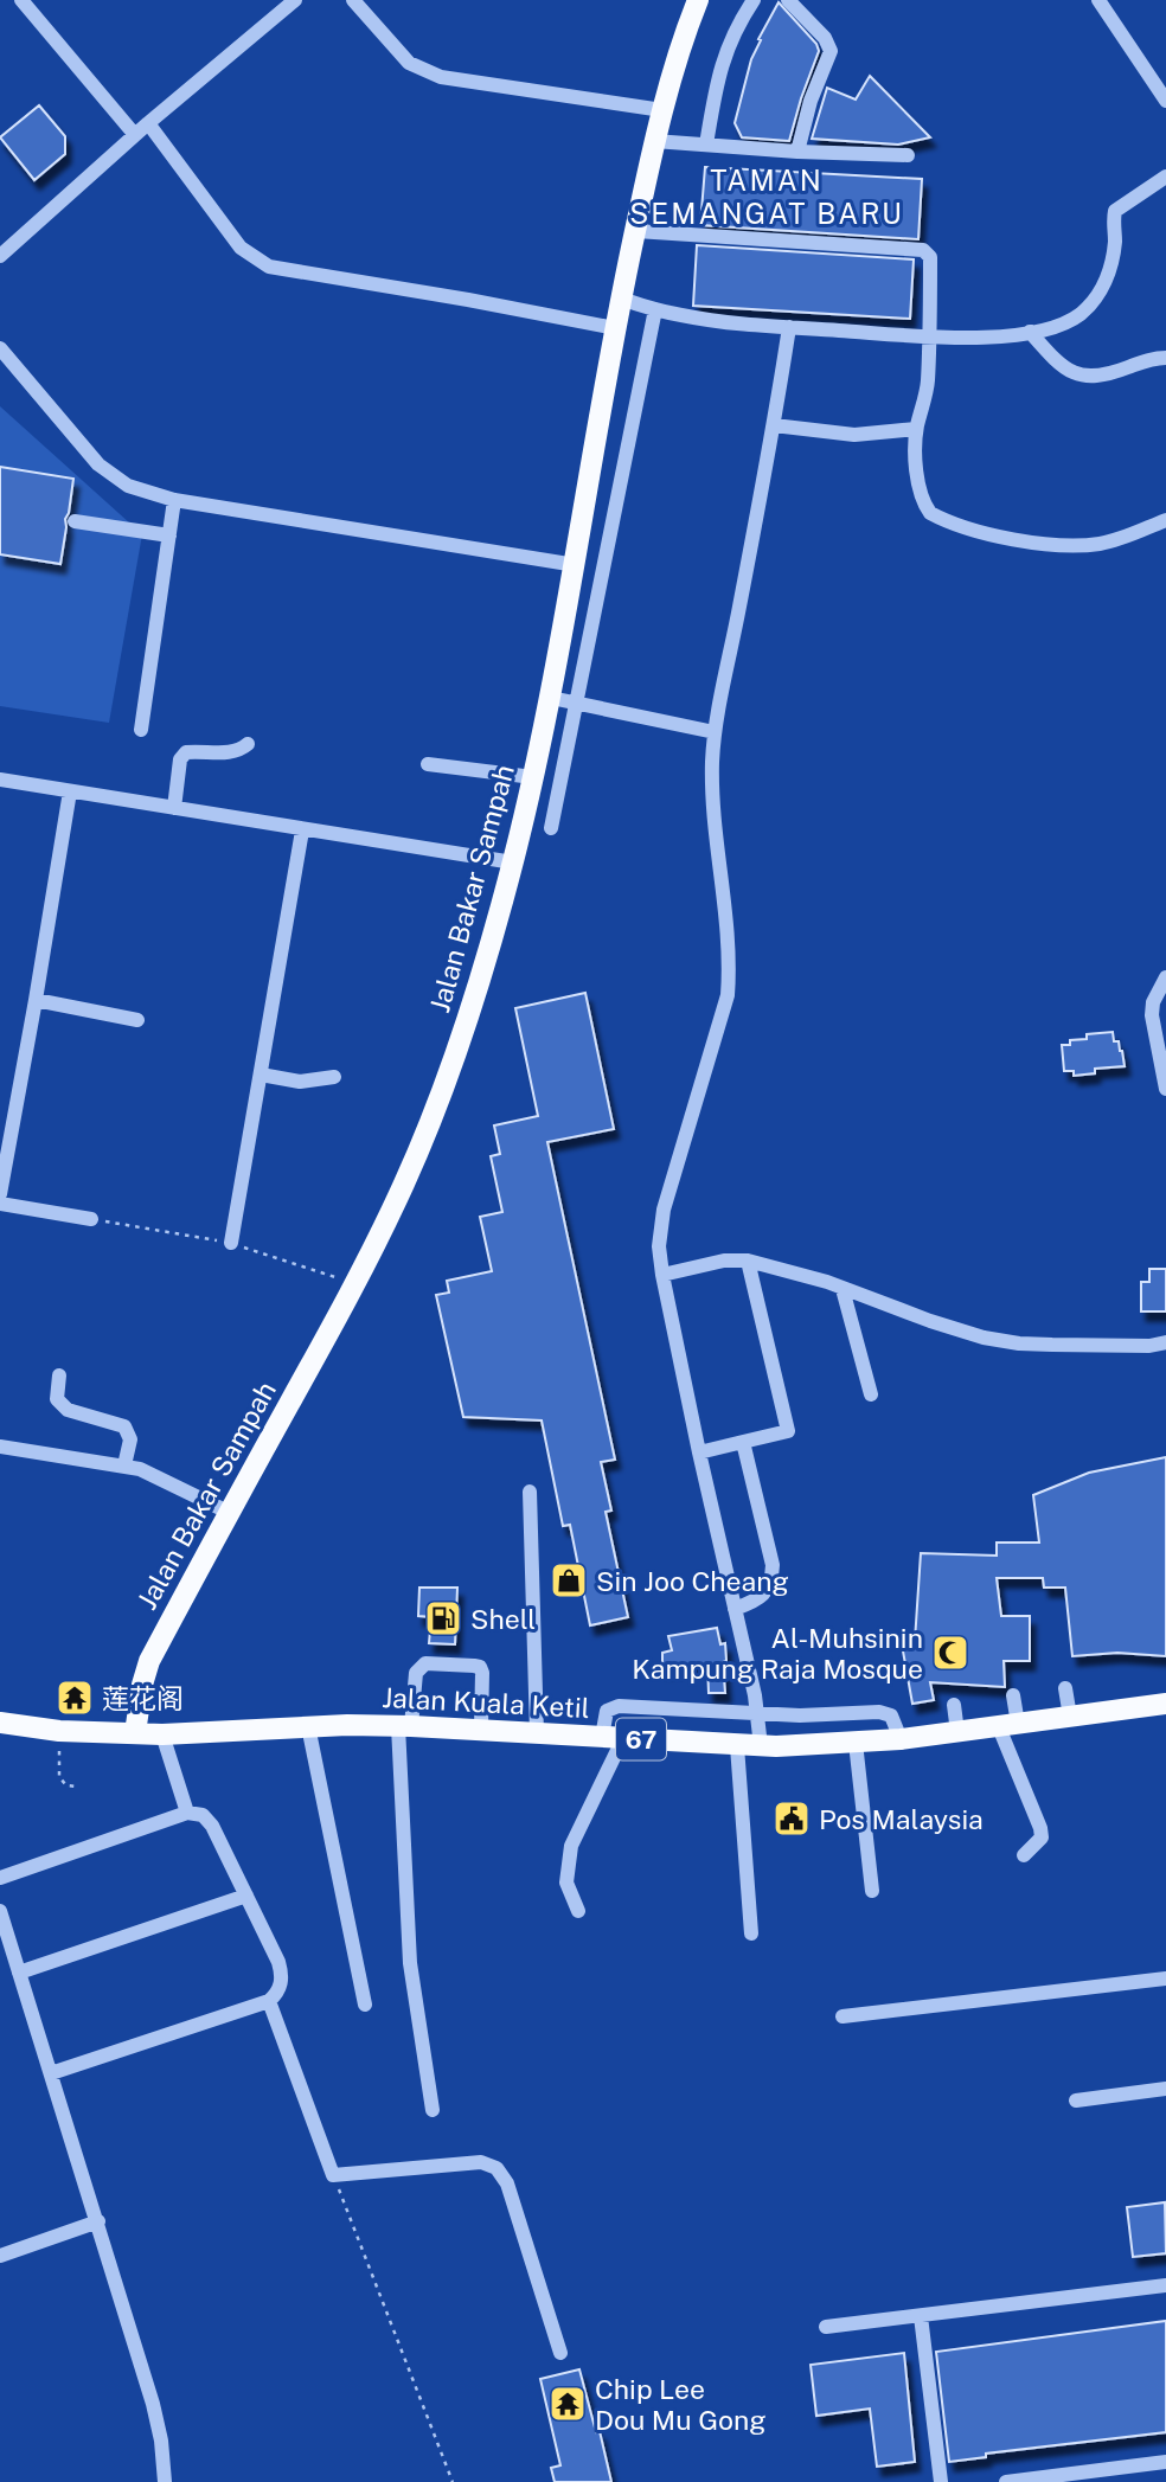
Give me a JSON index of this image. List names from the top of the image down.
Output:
{
  "streets": {
    "main road": ["Jalan Bakar Sampah", "Jalan Kuala Ketil", "67"]
  },
  "crossings": [
    ["Jalan Bakar Sampah", "Jalan Kuala Ketil"]
  ],
  "districts": ["TAMAN SEMANGAT BARU"],
  "places": {
    "shop": ["Sin Joo Cheang"],
    "fuel station": ["Shell"],
    "mosque": ["Al-Muhsinin Kampung Raja Mosque"],
    "temple": ["莲花阁", "Chip Lee Dou Mu Gong"],
    "public building": ["Pos Malaysia"]
  }
}
